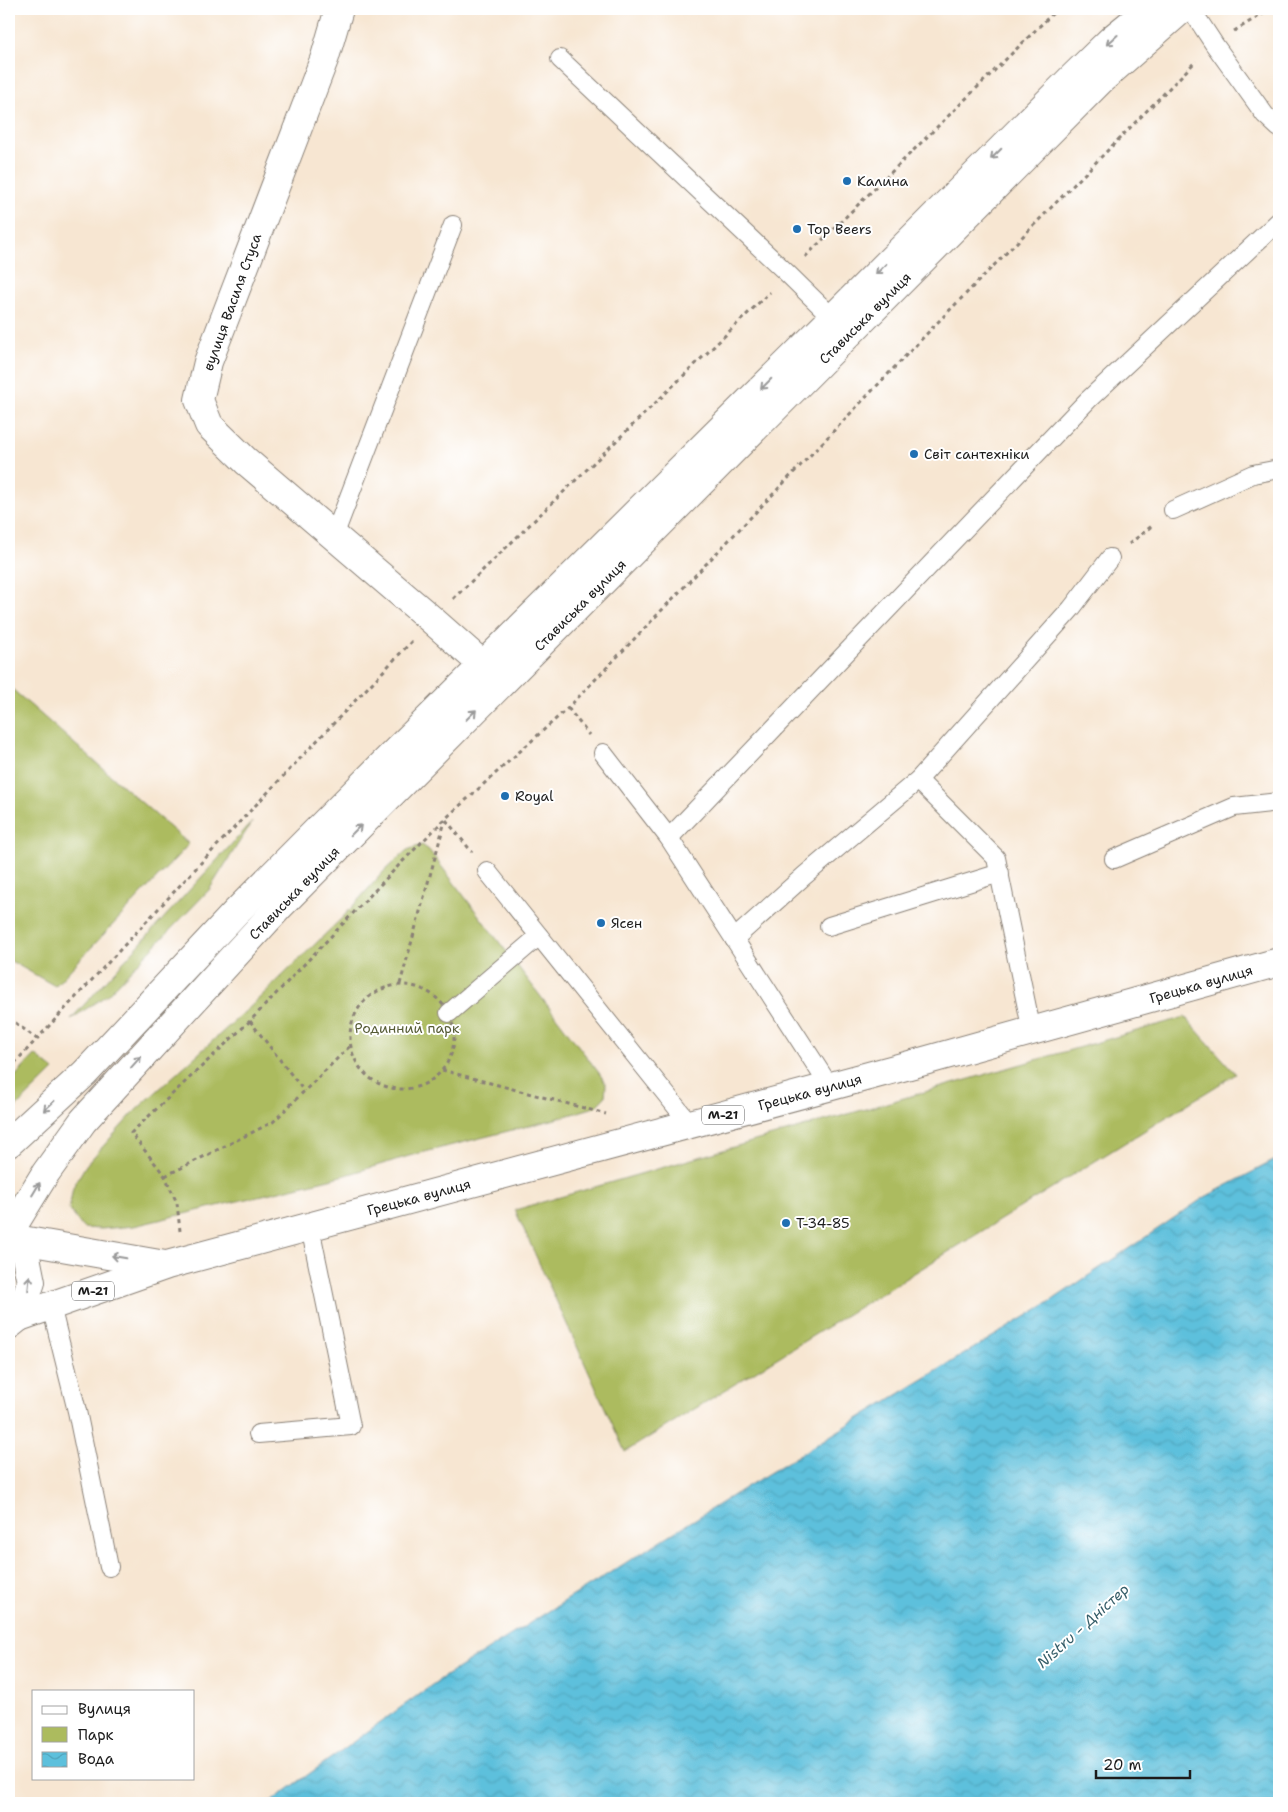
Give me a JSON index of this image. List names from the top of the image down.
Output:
{
  "streets": {
    "main road": [
      "вулиця Василя Стуса",
      "Стависька вулиця",
      "Грецька вулиця",
      "М-21"
    ]
  },
  "crossings": [
    ["вулиця Василя Стуса", "Стависька вулиця"],
    ["Стависька вулиця", "Грецька вулиця"],
    ["Стависька вулиця", "М-21"],
    ["Грецька вулиця", "М-21"]
  ],
  "water": ["Nistru - Дністер"],
  "parks": ["Родинний парк"],
  "places": [
    "Калина",
    "Top Beers",
    "Світ сантехніки",
    "Royal",
    "Ясен",
    "Т-34-85"
  ],
  "legend": ["Вулиця", "Парк", "Вода"],
  "scale_bar": "20 m"
}
